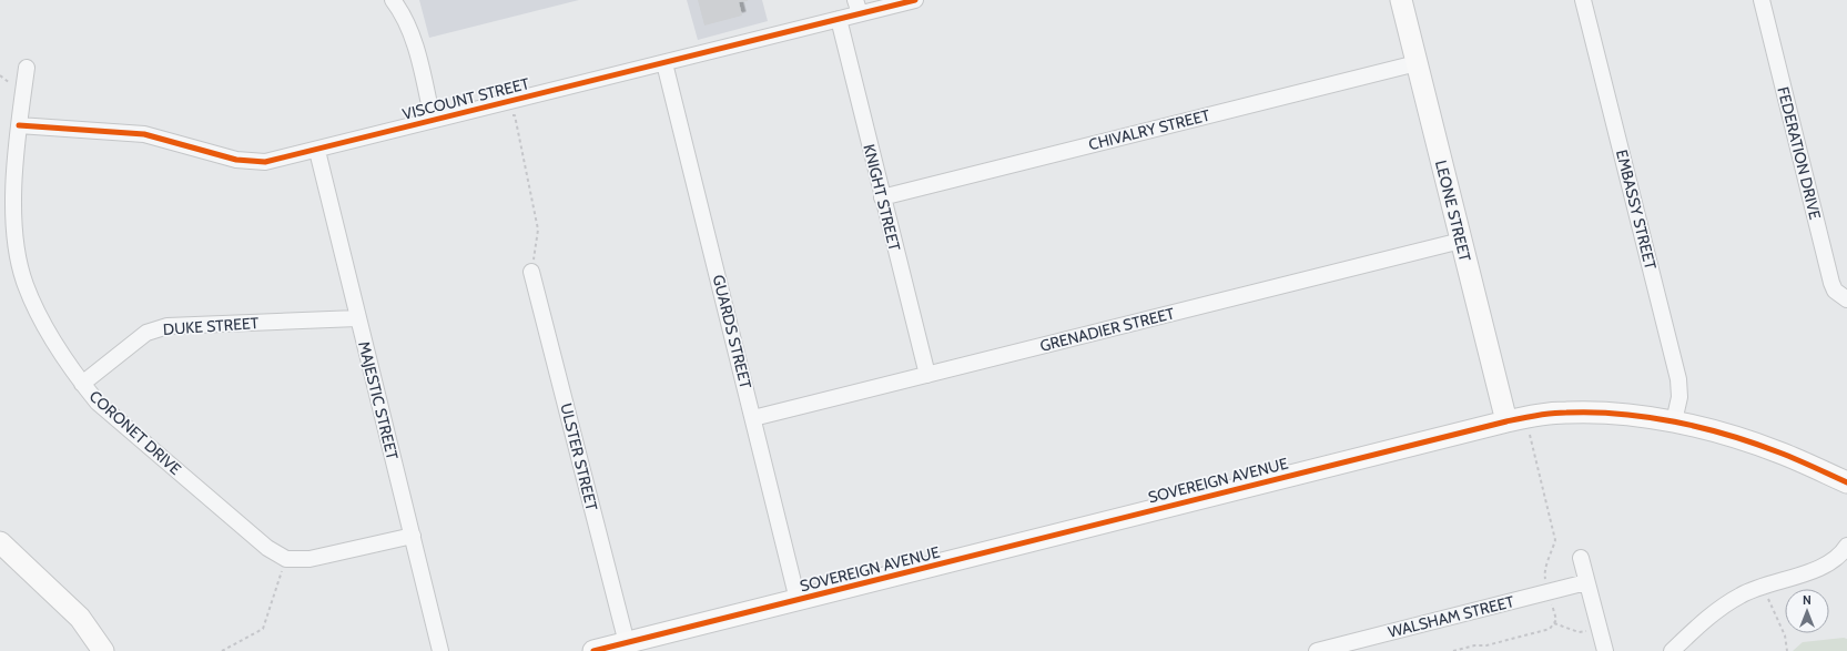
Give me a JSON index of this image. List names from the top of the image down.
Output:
{
  "streets": {
    "street": [
      "VISCOUNT STREET",
      "CHIVALRY STREET",
      "FEDERATION DRIVE",
      "KNIGHT STREET",
      "EMBASSY STREET",
      "LEONE STREET",
      "DUKE STREET",
      "GRENADIER STREET",
      "GUARDS STREET",
      "MAJESTIC STREET",
      "CORONET DRIVE",
      "ULSTER STREET",
      "SOVEREIGN AVENUE",
      "WALSHAM STREET"
    ]
  },
  "crossings": [
    ["VISCOUNT STREET", "KNIGHT STREET"],
    ["VISCOUNT STREET", "GUARDS STREET"],
    ["VISCOUNT STREET", "MAJESTIC STREET"],
    ["VISCOUNT STREET", "CORONET DRIVE"],
    ["CHIVALRY STREET", "KNIGHT STREET"],
    ["CHIVALRY STREET", "LEONE STREET"],
    ["KNIGHT STREET", "GRENADIER STREET"],
    ["EMBASSY STREET", "SOVEREIGN AVENUE"],
    ["LEONE STREET", "GRENADIER STREET"],
    ["LEONE STREET", "SOVEREIGN AVENUE"],
    ["DUKE STREET", "MAJESTIC STREET"],
    ["DUKE STREET", "CORONET DRIVE"],
    ["GRENADIER STREET", "GUARDS STREET"],
    ["GUARDS STREET", "SOVEREIGN AVENUE"],
    ["ULSTER STREET", "SOVEREIGN AVENUE"]
  ],
  "north": "top"
}
